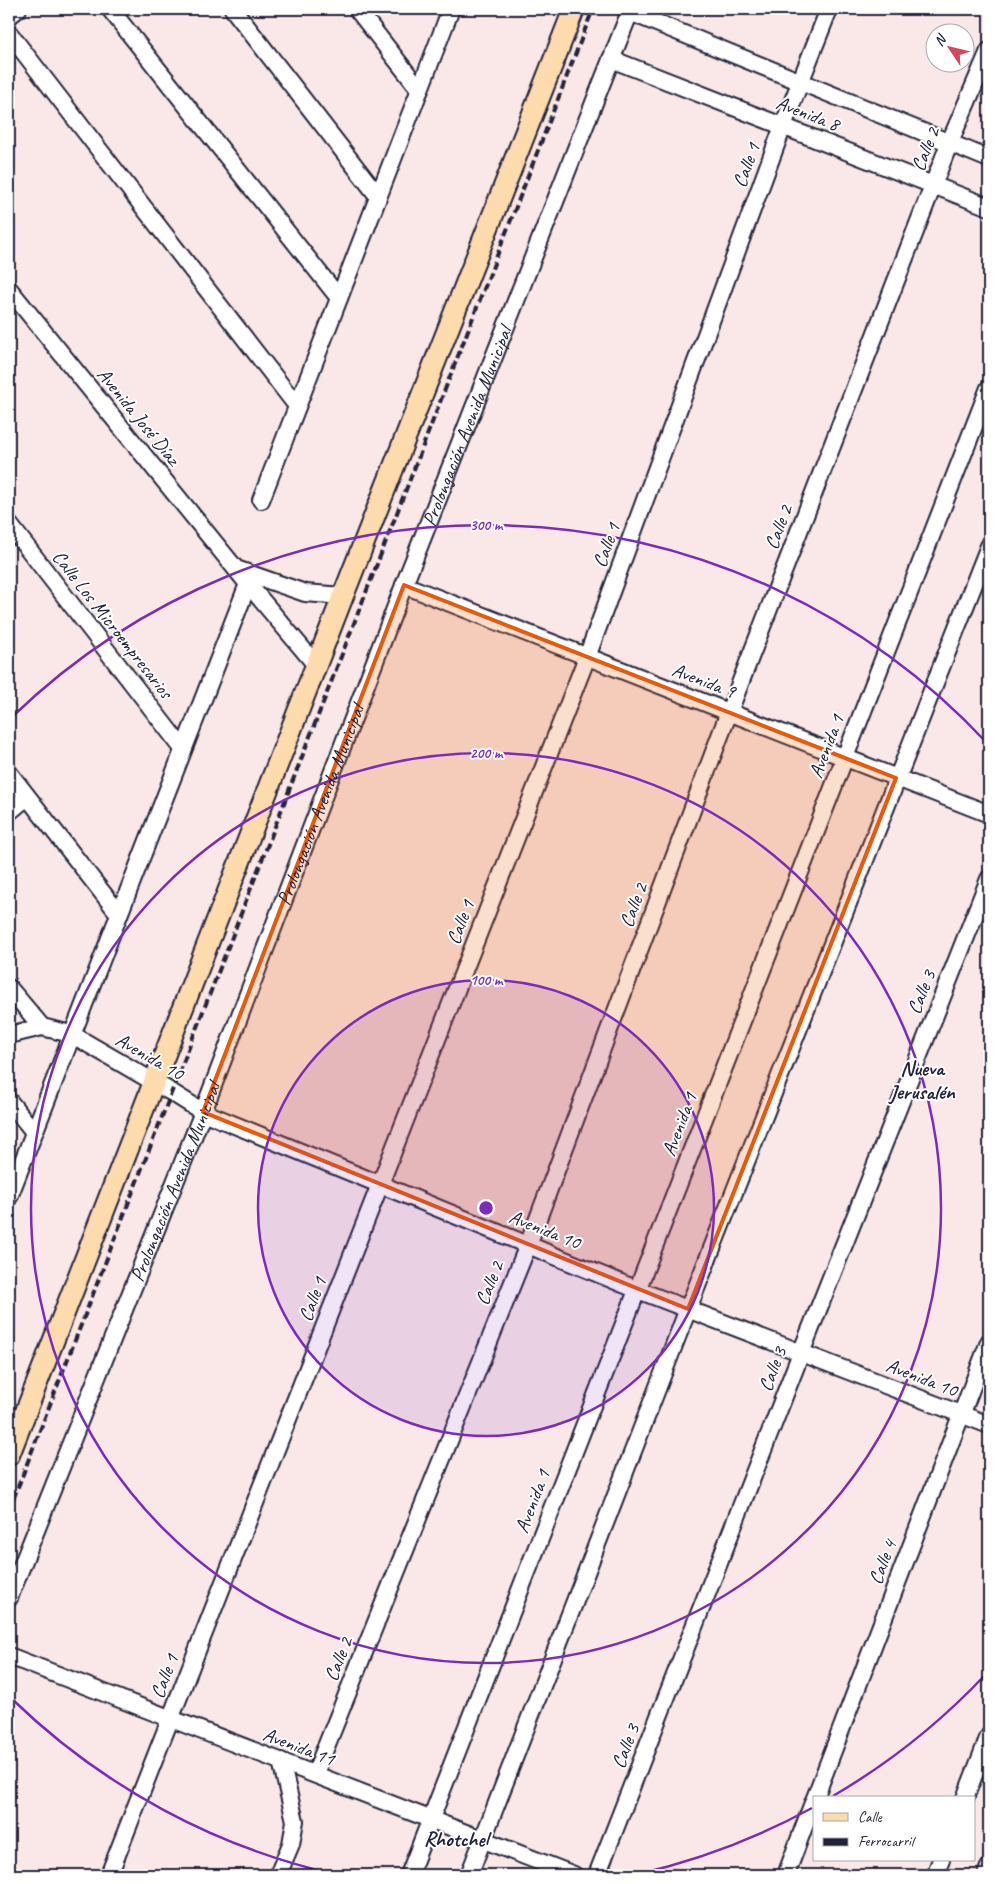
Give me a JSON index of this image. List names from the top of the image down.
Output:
{
  "streets": {
    "street": [
      "Avenida 8",
      "Calle 2",
      "Calle 1",
      "Avenida José Díaz",
      "Prolongación Avenida Municipal",
      "Calle Los Microempresarios",
      "Avenida 9",
      "Avenida 1",
      "Calle 3",
      "Avenida 10",
      "Calle 4",
      "Avenida 11"
    ]
  },
  "crossings": [
    ["Avenida 8", "Calle 2"],
    ["Avenida 8", "Calle 1"],
    ["Avenida 8", "Prolongación Avenida Municipal"],
    ["Calle 2", "Avenida 9"],
    ["Calle 2", "Avenida 10"],
    ["Calle 2", "Avenida 11"],
    ["Calle 1", "Avenida 9"],
    ["Calle 1", "Avenida 10"],
    ["Calle 1", "Avenida 11"],
    ["Prolongación Avenida Municipal", "Avenida 9"],
    ["Prolongación Avenida Municipal", "Avenida 10"],
    ["Avenida 9", "Avenida 1"],
    ["Avenida 1", "Avenida 10"],
    ["Avenida 1", "Avenida 11"],
    ["Calle 3", "Avenida 10"],
    ["Avenida 10", "Calle 4"]
  ],
  "districts": ["Nueva Jerusalén", "Rhotchel"],
  "legend": ["Calle", "Ferrocarril"],
  "north": "top left",
  "rings": ["300 m", "200 m", "100 m"]
}
